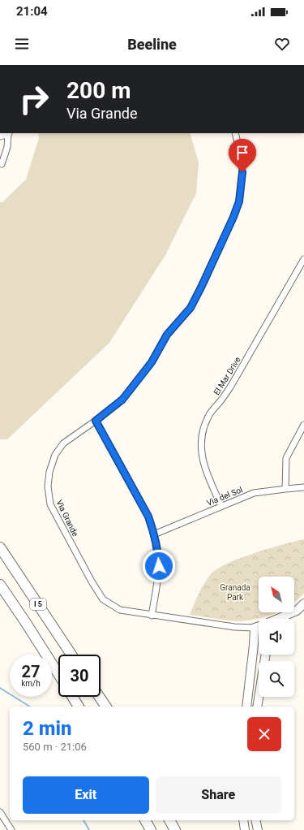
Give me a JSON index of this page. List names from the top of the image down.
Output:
{
  "streets": {
    "highway": ["I 5"],
    "street": ["El Mar Drive", "Via del Sol", "Via Grande"]
  },
  "crossings": [
    ["El Mar Drive", "Via del Sol"]
  ],
  "parks": ["Granada Park"],
  "north": "top left",
  "page": {
    "status": "21:04",
    "header": "Beeline",
    "turn": ["200 m", "Via Grande"],
    "speed": "27 km/h",
    "limit": "30",
    "heading": ["2 min", "560 m · 21:06"],
    "buttons": ["Exit", "Share"]
  }
}
